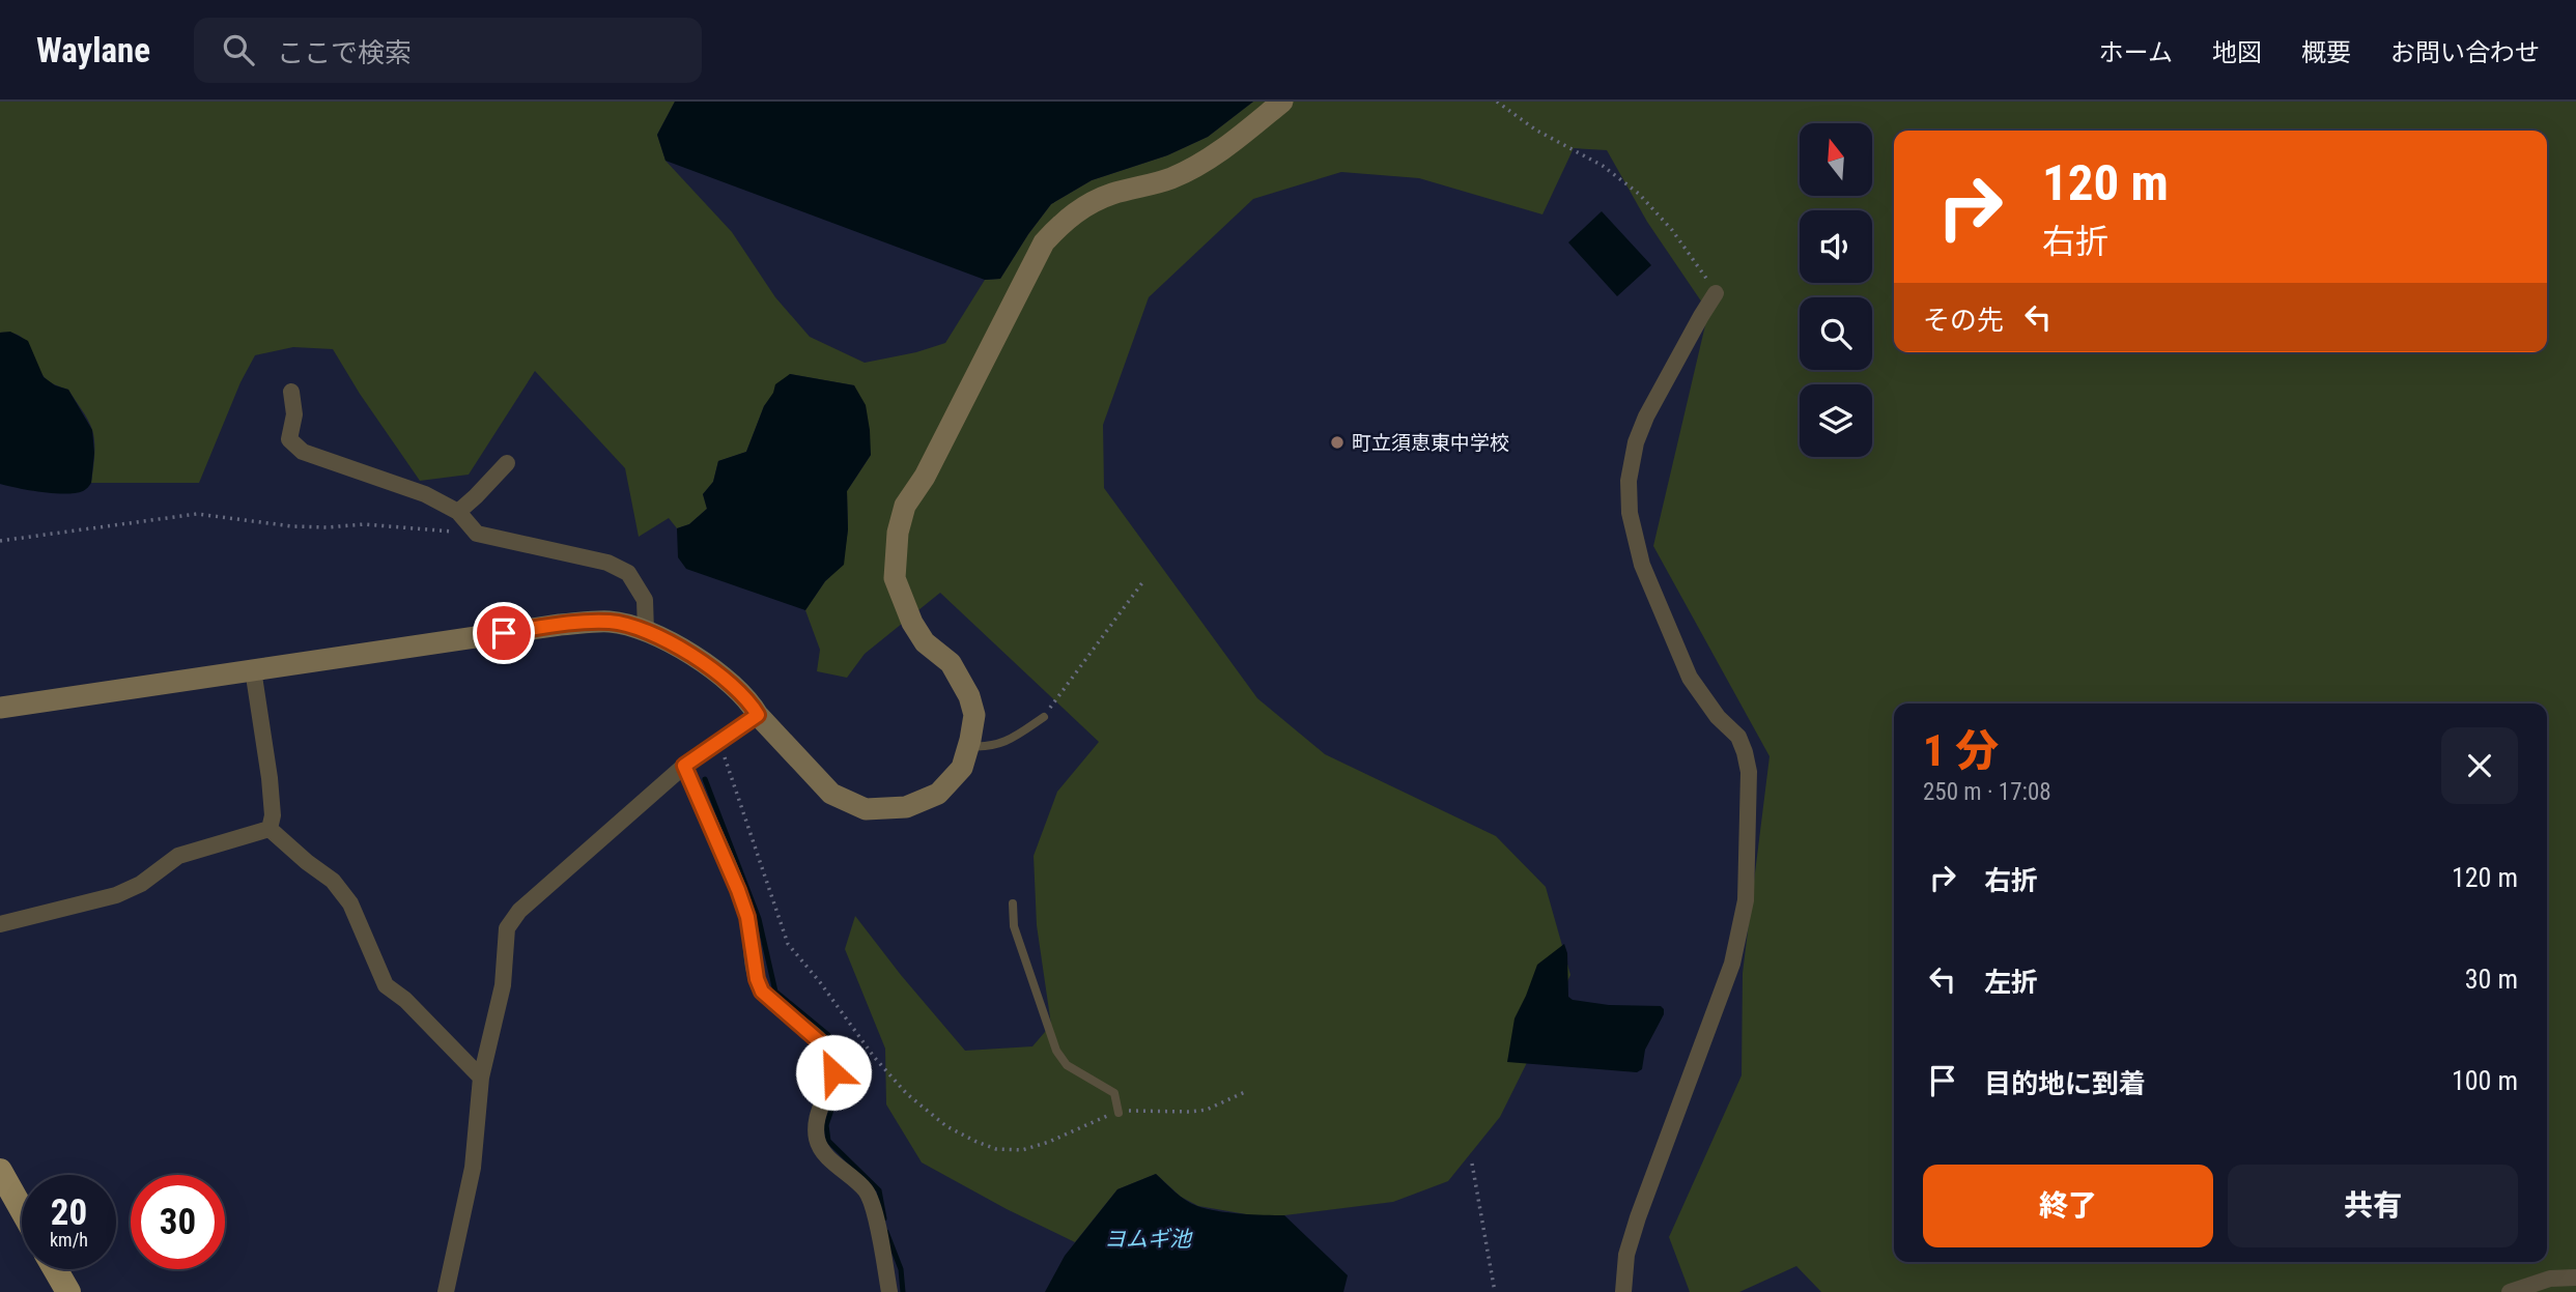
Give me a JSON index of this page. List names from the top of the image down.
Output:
{
  "water": ["ヨムギ池"],
  "places": ["町立須恵東中学校"],
  "north": "top",
  "page": {
    "header": "Waylane",
    "search": "ここで検索",
    "nav": [
      "ホーム",
      "地図",
      "概要",
      "お問い合わせ"
    ],
    "turn": ["120 m", "右折"],
    "then": "その先",
    "heading": ["1 分", "250 m · 17:08"],
    "list": [
      {
        "name": "右折",
        "value": "120 m"
      },
      {
        "name": "左折",
        "value": "30 m"
      },
      {
        "name": "目的地に到着",
        "value": "100 m"
      }
    ],
    "buttons": ["終了", "共有"],
    "speed": "20 km/h",
    "limit": "30"
  }
}
